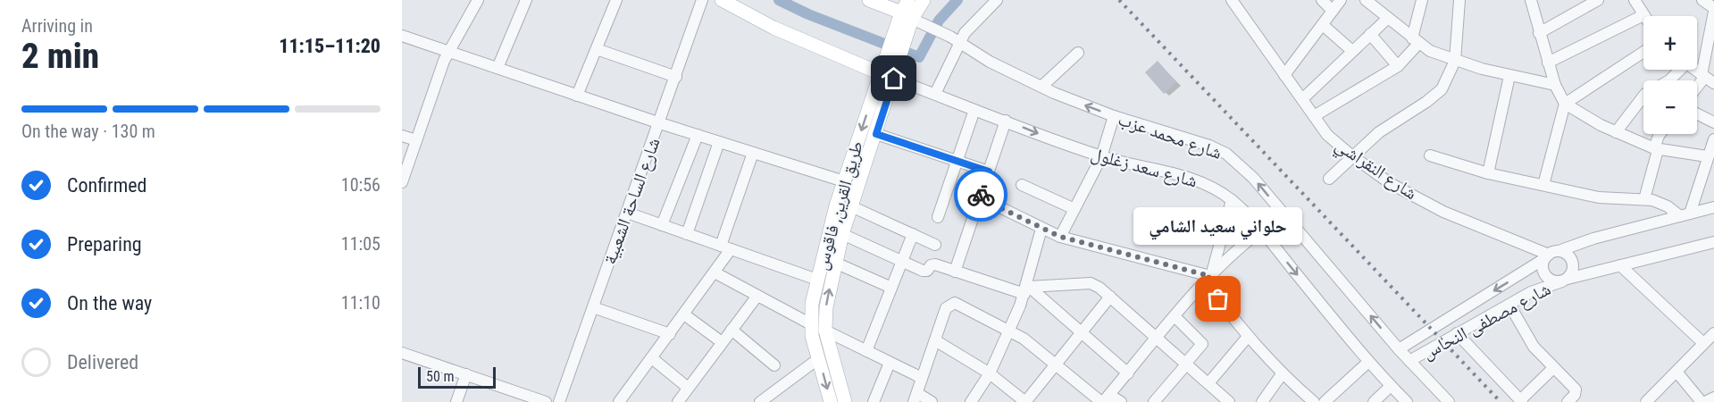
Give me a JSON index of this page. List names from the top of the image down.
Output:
{
  "streets": {
    "main road": ["طريق القرين, فاقوس"],
    "street": [
      "شارع محمد عزب",
      "شارع سعد زغلول",
      "شارع النقراشي",
      "شارع الساحة الشعبية",
      "شارع مصطفى النحاس"
    ]
  },
  "crossings": [
    ["شارع محمد عزب", "طريق القرين, فاقوس"],
    ["شارع محمد عزب", "شارع مصطفى النحاس"],
    ["شارع سعد زغلول", "طريق القرين, فاقوس"],
    ["شارع النقراشي", "شارع مصطفى النحاس"]
  ],
  "one_way": ["شارع محمد عزب"],
  "places": ["حلواني سعيد الشامي"],
  "scale_bar": "50 m",
  "page": {
    "heading": ["2 min", "Arriving in", "11:15–11:20"],
    "map_buttons": ["+", "−"],
    "bar": "On the way · 130 m",
    "list": [
      ["Confirmed", "10:56"],
      ["Preparing", "11:05"],
      ["On the way", "11:10"],
      "Delivered"
    ],
    "bubble": "حلواني سعيد الشامي",
    "scale": "50 m"
  }
}
